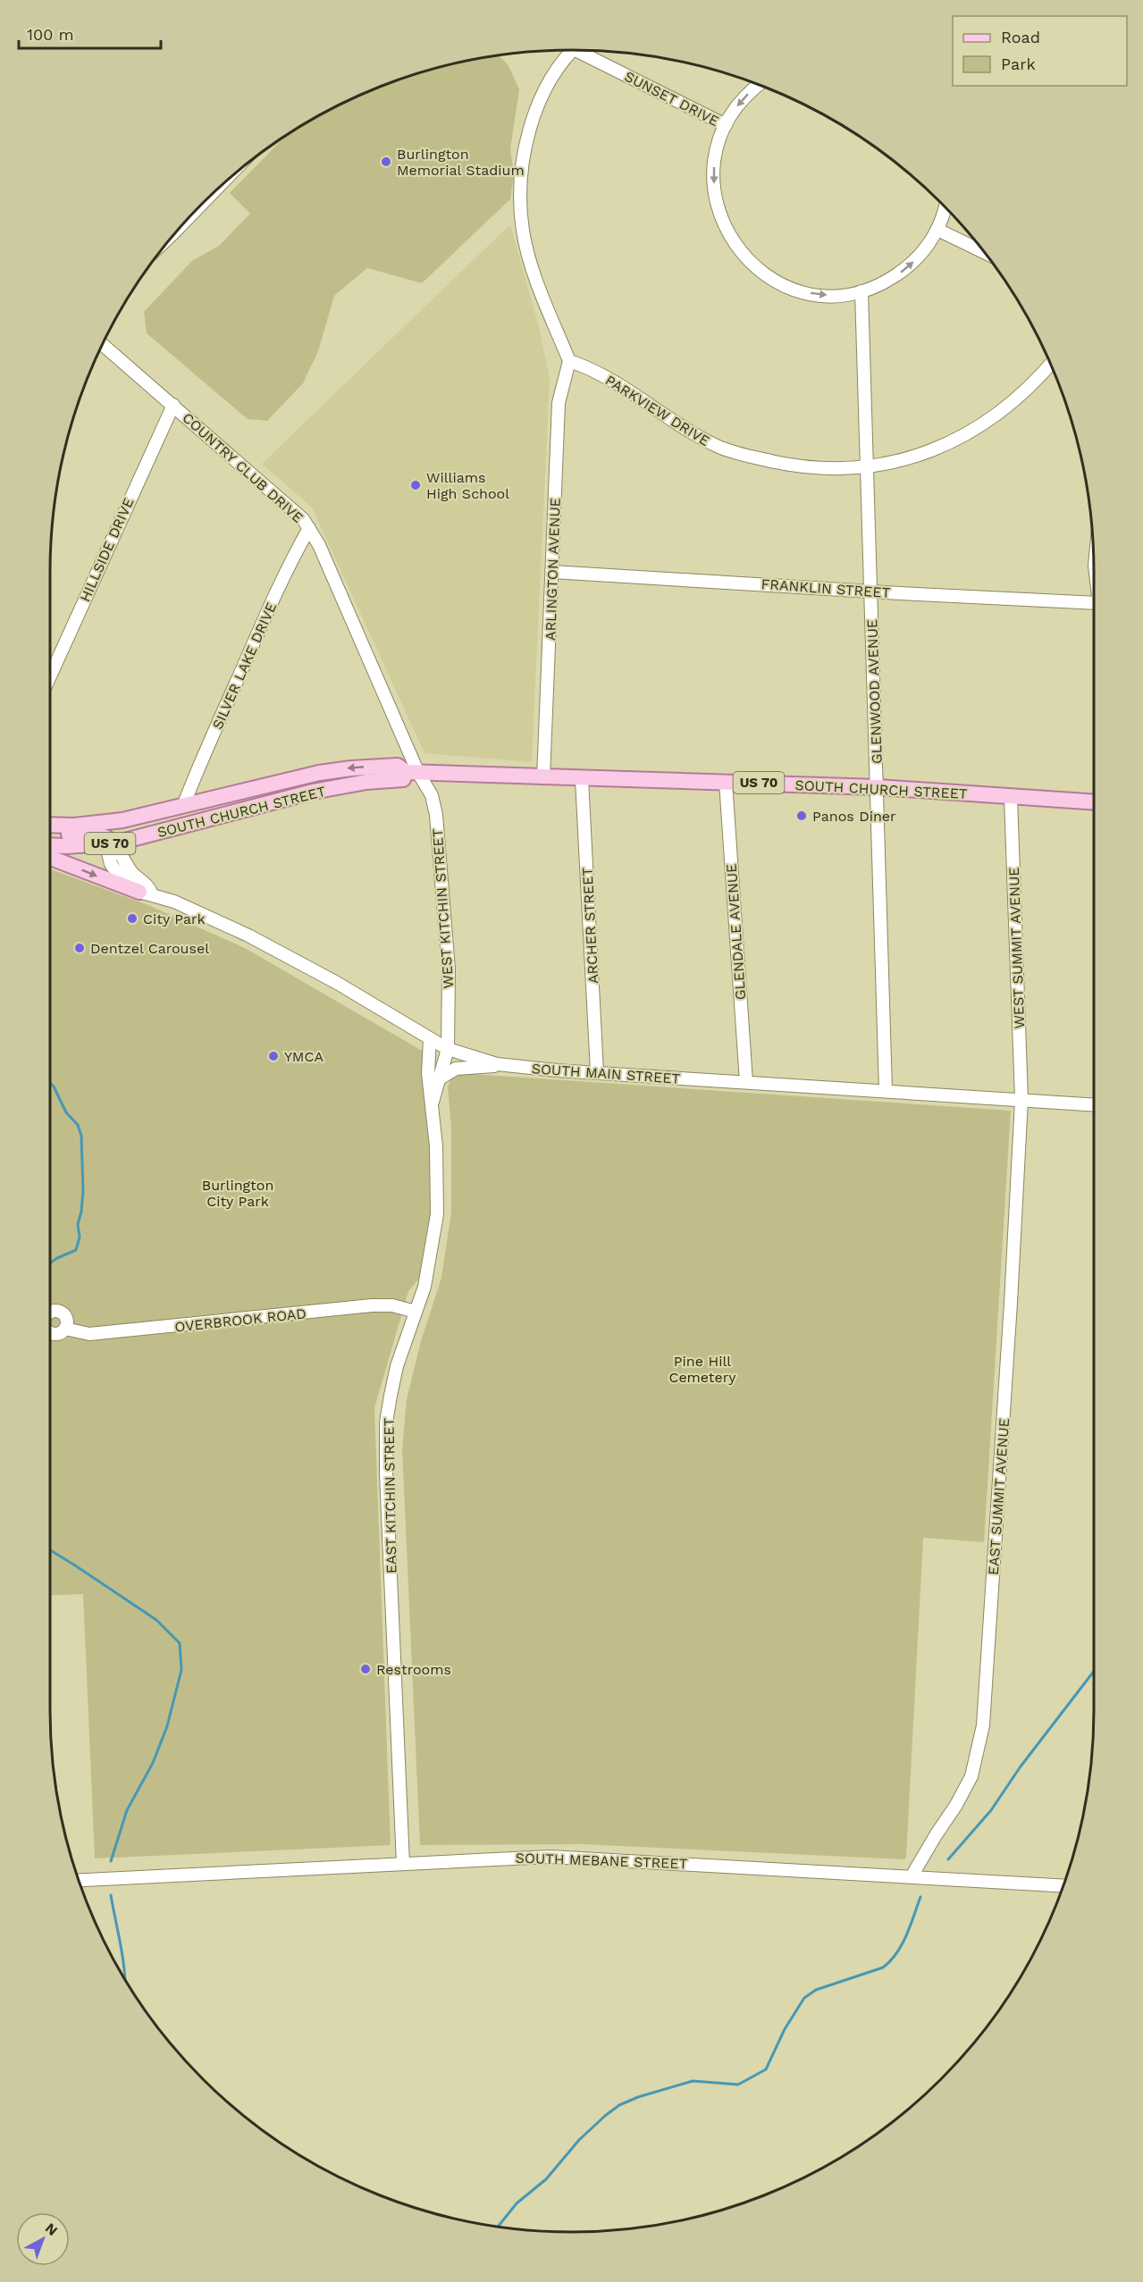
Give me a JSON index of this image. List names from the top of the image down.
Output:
{
  "streets": {
    "main road": ["US 70", "SOUTH CHURCH STREET"],
    "street": [
      "SUNSET DRIVE",
      "PARKVIEW DRIVE",
      "COUNTRY CLUB DRIVE",
      "HILLSIDE DRIVE",
      "ARLINGTON AVENUE",
      "FRANKLIN STREET",
      "SILVER LAKE DRIVE",
      "GLENWOOD AVENUE",
      "WEST KITCHIN STREET",
      "ARCHER STREET",
      "GLENDALE AVENUE",
      "WEST SUMMIT AVENUE",
      "SOUTH MAIN STREET",
      "OVERBROOK ROAD",
      "EAST KITCHIN STREET",
      "EAST SUMMIT AVENUE",
      "SOUTH MEBANE STREET"
    ]
  },
  "crossings": [
    ["PARKVIEW DRIVE", "ARLINGTON AVENUE"],
    ["PARKVIEW DRIVE", "GLENWOOD AVENUE"],
    ["COUNTRY CLUB DRIVE", "HILLSIDE DRIVE"],
    ["COUNTRY CLUB DRIVE", "SILVER LAKE DRIVE"],
    ["COUNTRY CLUB DRIVE", "SOUTH CHURCH STREET"],
    ["COUNTRY CLUB DRIVE", "WEST KITCHIN STREET"],
    ["ARLINGTON AVENUE", "FRANKLIN STREET"],
    ["ARLINGTON AVENUE", "SOUTH CHURCH STREET"],
    ["FRANKLIN STREET", "GLENWOOD AVENUE"],
    ["SILVER LAKE DRIVE", "SOUTH CHURCH STREET"],
    ["GLENWOOD AVENUE", "SOUTH CHURCH STREET"],
    ["GLENWOOD AVENUE", "SOUTH MAIN STREET"],
    ["SOUTH CHURCH STREET", "WEST KITCHIN STREET"],
    ["SOUTH CHURCH STREET", "ARCHER STREET"],
    ["SOUTH CHURCH STREET", "GLENDALE AVENUE"],
    ["SOUTH CHURCH STREET", "WEST SUMMIT AVENUE"],
    ["SOUTH CHURCH STREET", "SOUTH MAIN STREET"],
    ["WEST KITCHIN STREET", "SOUTH MAIN STREET"],
    ["WEST KITCHIN STREET", "EAST KITCHIN STREET"],
    ["ARCHER STREET", "SOUTH MAIN STREET"],
    ["GLENDALE AVENUE", "SOUTH MAIN STREET"],
    ["WEST SUMMIT AVENUE", "SOUTH MAIN STREET"],
    ["WEST SUMMIT AVENUE", "EAST SUMMIT AVENUE"],
    ["SOUTH MAIN STREET", "EAST KITCHIN STREET"],
    ["SOUTH MAIN STREET", "EAST SUMMIT AVENUE"],
    ["OVERBROOK ROAD", "EAST KITCHIN STREET"],
    ["EAST KITCHIN STREET", "SOUTH MEBANE STREET"],
    ["EAST SUMMIT AVENUE", "SOUTH MEBANE STREET"]
  ],
  "parks": ["Burlington City Park", "Pine Hill Cemetery"],
  "places": [
    "Burlington Memorial Stadium",
    "Williams High School",
    "Panos Diner",
    "City Park",
    "Dentzel Carousel",
    "YMCA",
    "Restrooms"
  ],
  "legend": ["Road", "Park"],
  "scale_bar": "100 m",
  "north": "top right"
}
